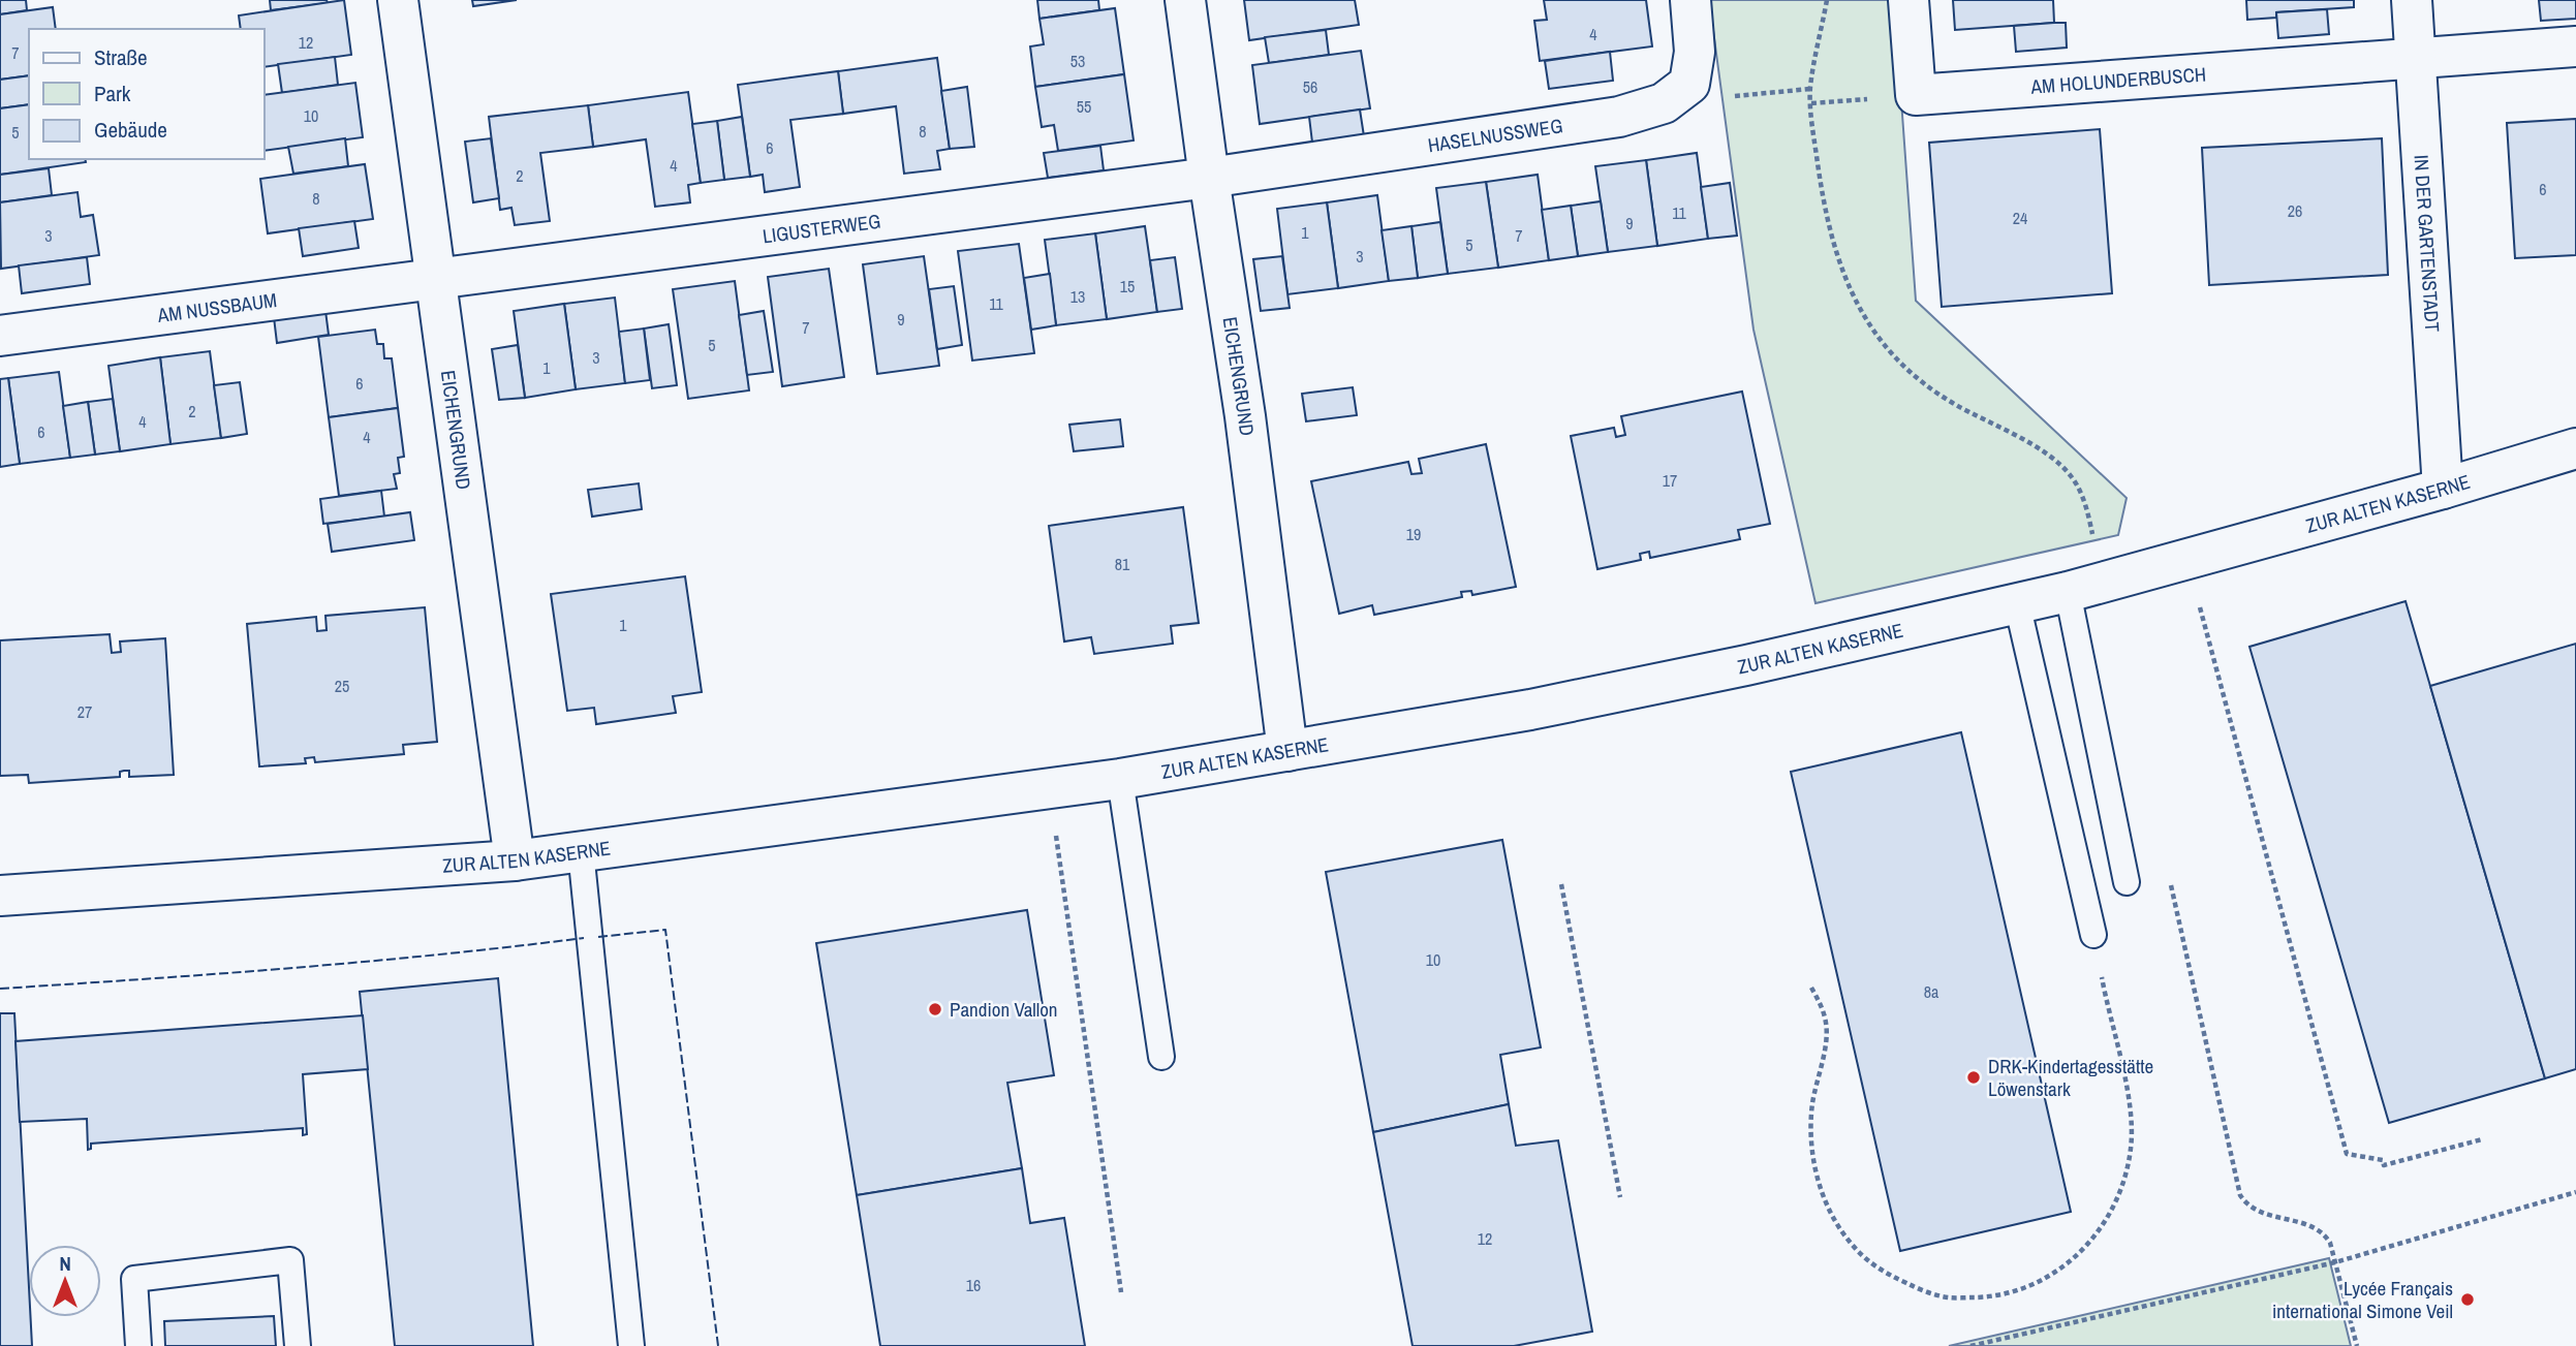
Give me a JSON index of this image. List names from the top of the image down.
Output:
{
  "streets": {
    "street": [
      "AM HOLUNDERBUSCH",
      "HASELNUSSWEG",
      "LIGUSTERWEG",
      "IN DER GARTENSTADT",
      "AM NUSSBAUM",
      "EICHENGRUND",
      "ZUR ALTEN KASERNE"
    ]
  },
  "crossings": [
    ["AM HOLUNDERBUSCH", "IN DER GARTENSTADT"],
    ["HASELNUSSWEG", "LIGUSTERWEG"],
    ["HASELNUSSWEG", "EICHENGRUND"],
    ["LIGUSTERWEG", "AM NUSSBAUM"],
    ["LIGUSTERWEG", "EICHENGRUND"],
    ["IN DER GARTENSTADT", "ZUR ALTEN KASERNE"],
    ["AM NUSSBAUM", "EICHENGRUND"],
    ["EICHENGRUND", "ZUR ALTEN KASERNE"]
  ],
  "places": ["Pandion Vallon", "DRK-Kindertagesstätte Löwenstark", "Lycée Français international Simone Veil"],
  "house_numbers": [
    "4",
    "12",
    "7",
    "53",
    "56",
    "55",
    "10",
    "8",
    "5",
    "6",
    "4",
    "2",
    "6",
    "8",
    "26",
    "11",
    "24",
    "9",
    "1",
    "3",
    "7",
    "5",
    "3",
    "15",
    "13",
    "11",
    "9",
    "7",
    "5",
    "3",
    "1",
    "6",
    "2",
    "4",
    "6",
    "4",
    "17",
    "19",
    "81",
    "1",
    "25",
    "27",
    "10",
    "8a",
    "12",
    "16"
  ],
  "legend": ["Straße", "Park", "Gebäude"],
  "north": "top"
}
